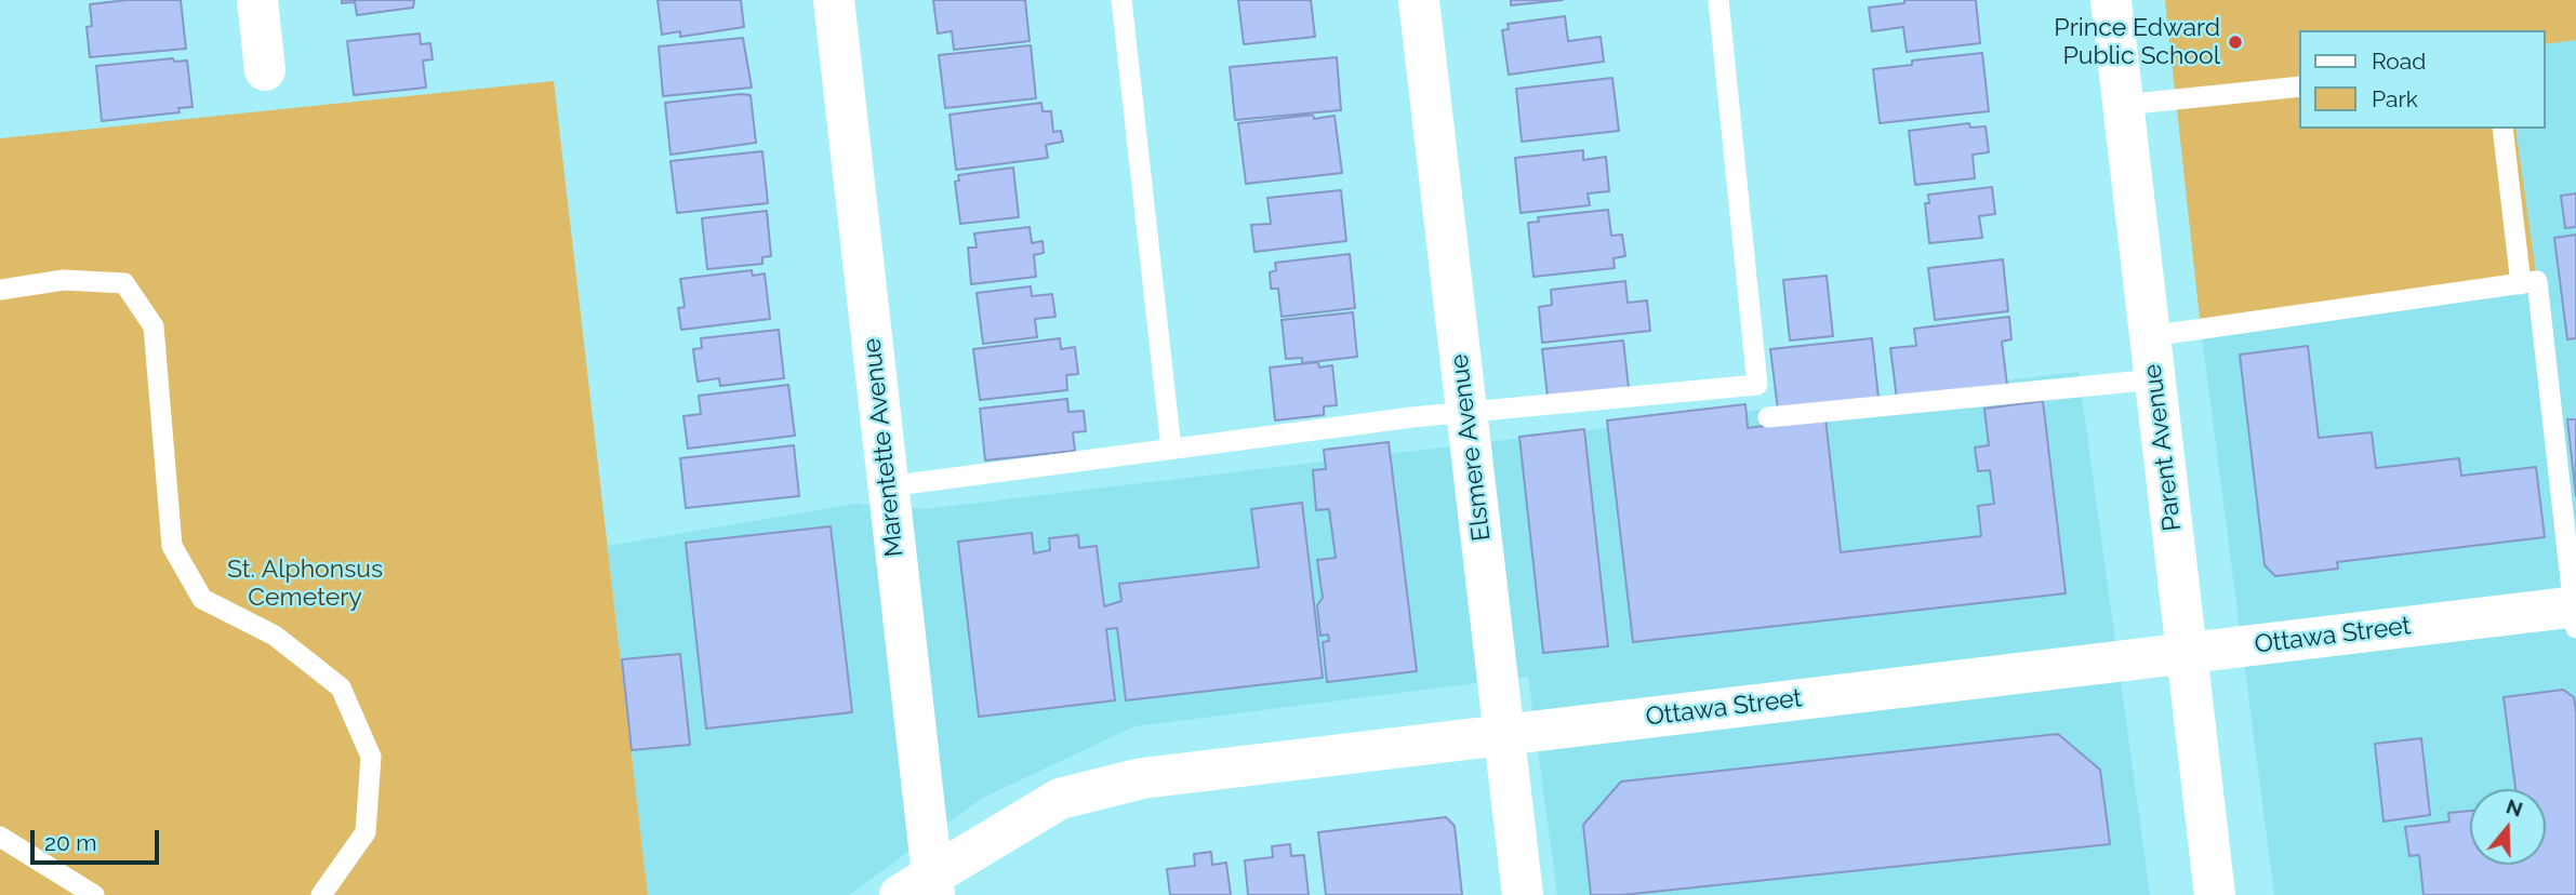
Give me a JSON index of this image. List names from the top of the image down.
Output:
{
  "streets": {
    "street": [
      "Marentette Avenue",
      "Elsmere Avenue",
      "Parent Avenue",
      "Ottawa Street"
    ]
  },
  "crossings": [
    ["Marentette Avenue", "Ottawa Street"],
    ["Elsmere Avenue", "Ottawa Street"],
    ["Parent Avenue", "Ottawa Street"]
  ],
  "parks": ["St. Alphonsus Cemetery"],
  "places": ["Prince Edward Public School"],
  "legend": ["Road", "Park"],
  "scale_bar": "20 m",
  "north": "top"
}
